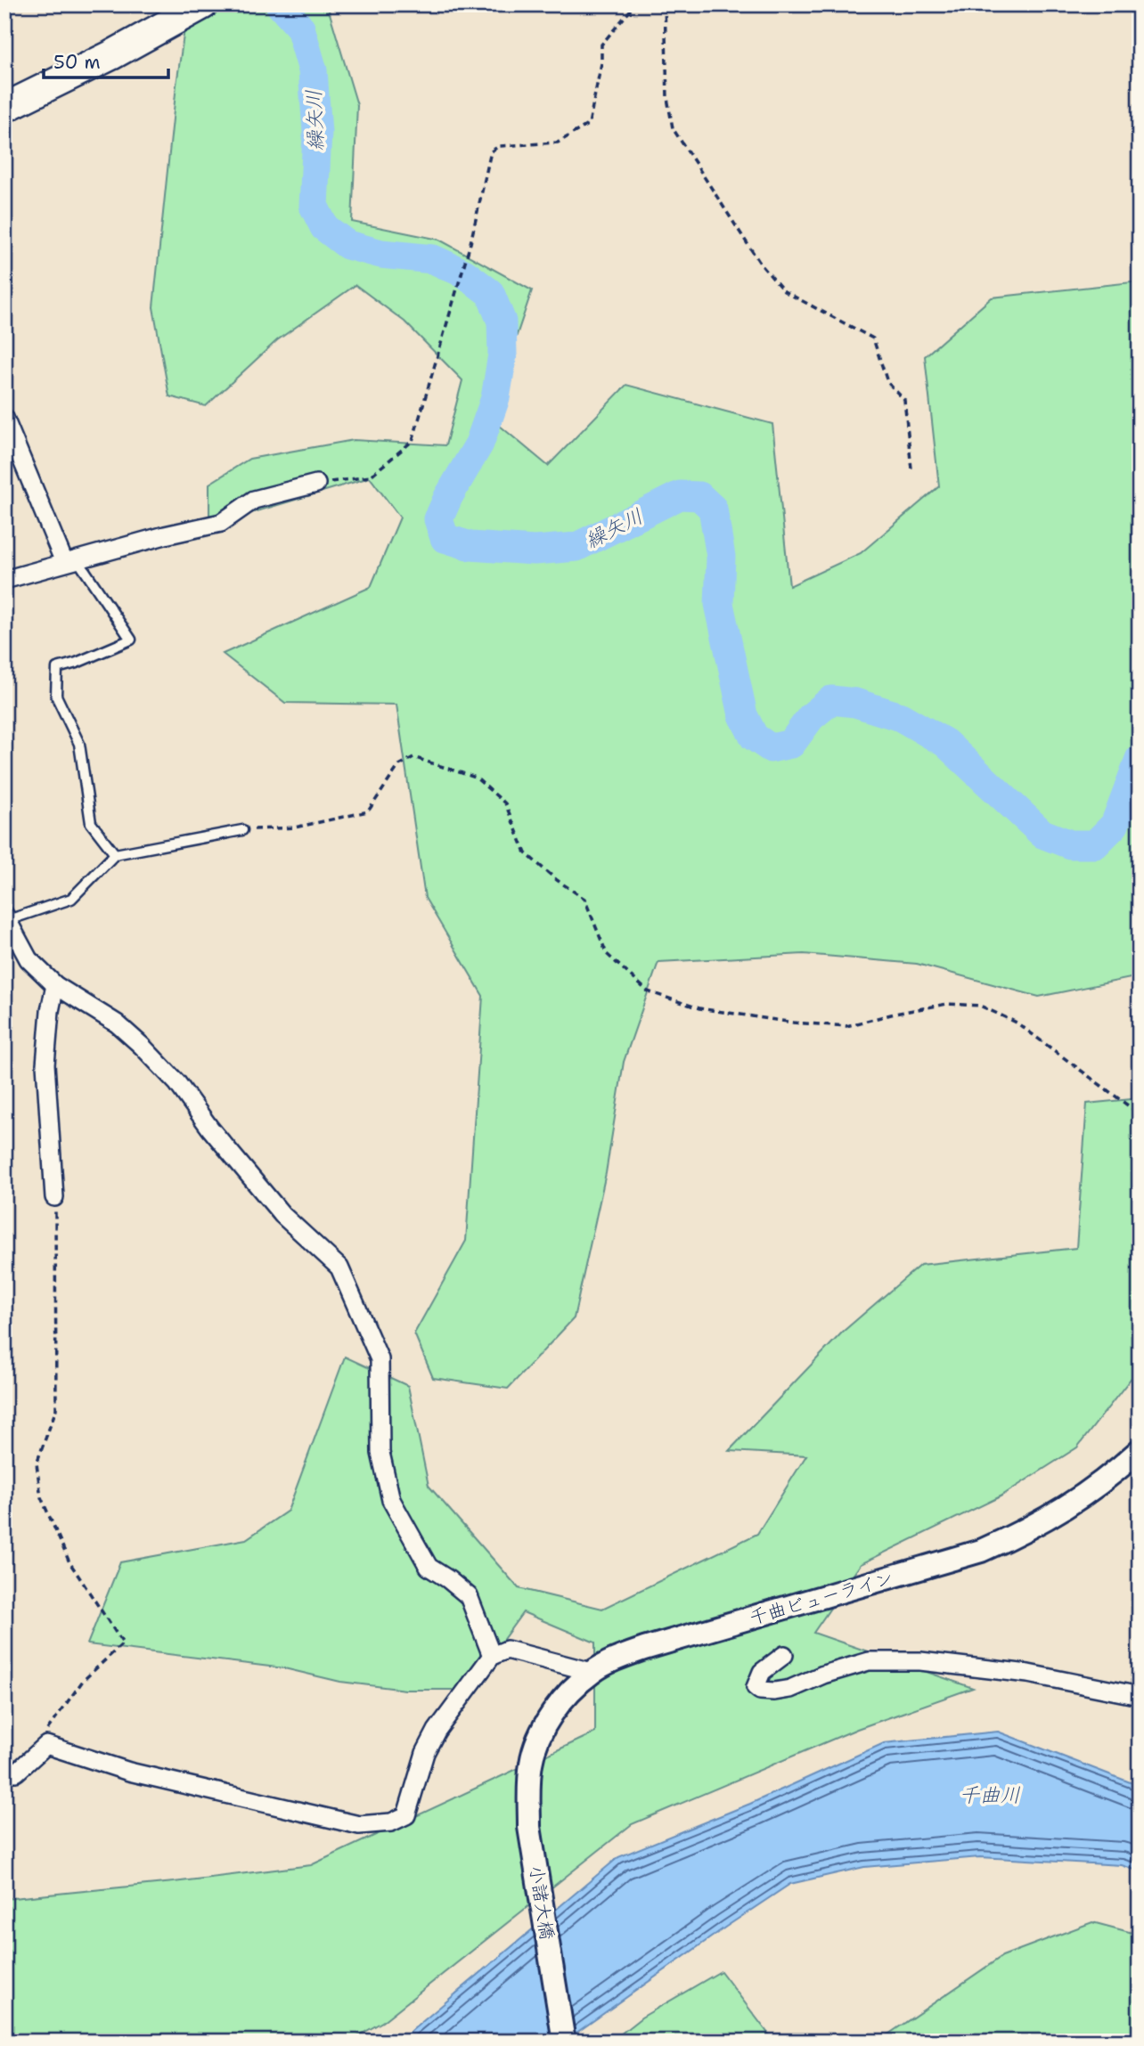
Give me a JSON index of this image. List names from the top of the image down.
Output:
{
  "streets": {
    "street": ["千曲ビューライン", "小諸大橋"]
  },
  "crossings": [
    ["千曲ビューライン", "小諸大橋"]
  ],
  "water": ["繰矢川", "千曲川"],
  "scale_bar": "50 m"
}
